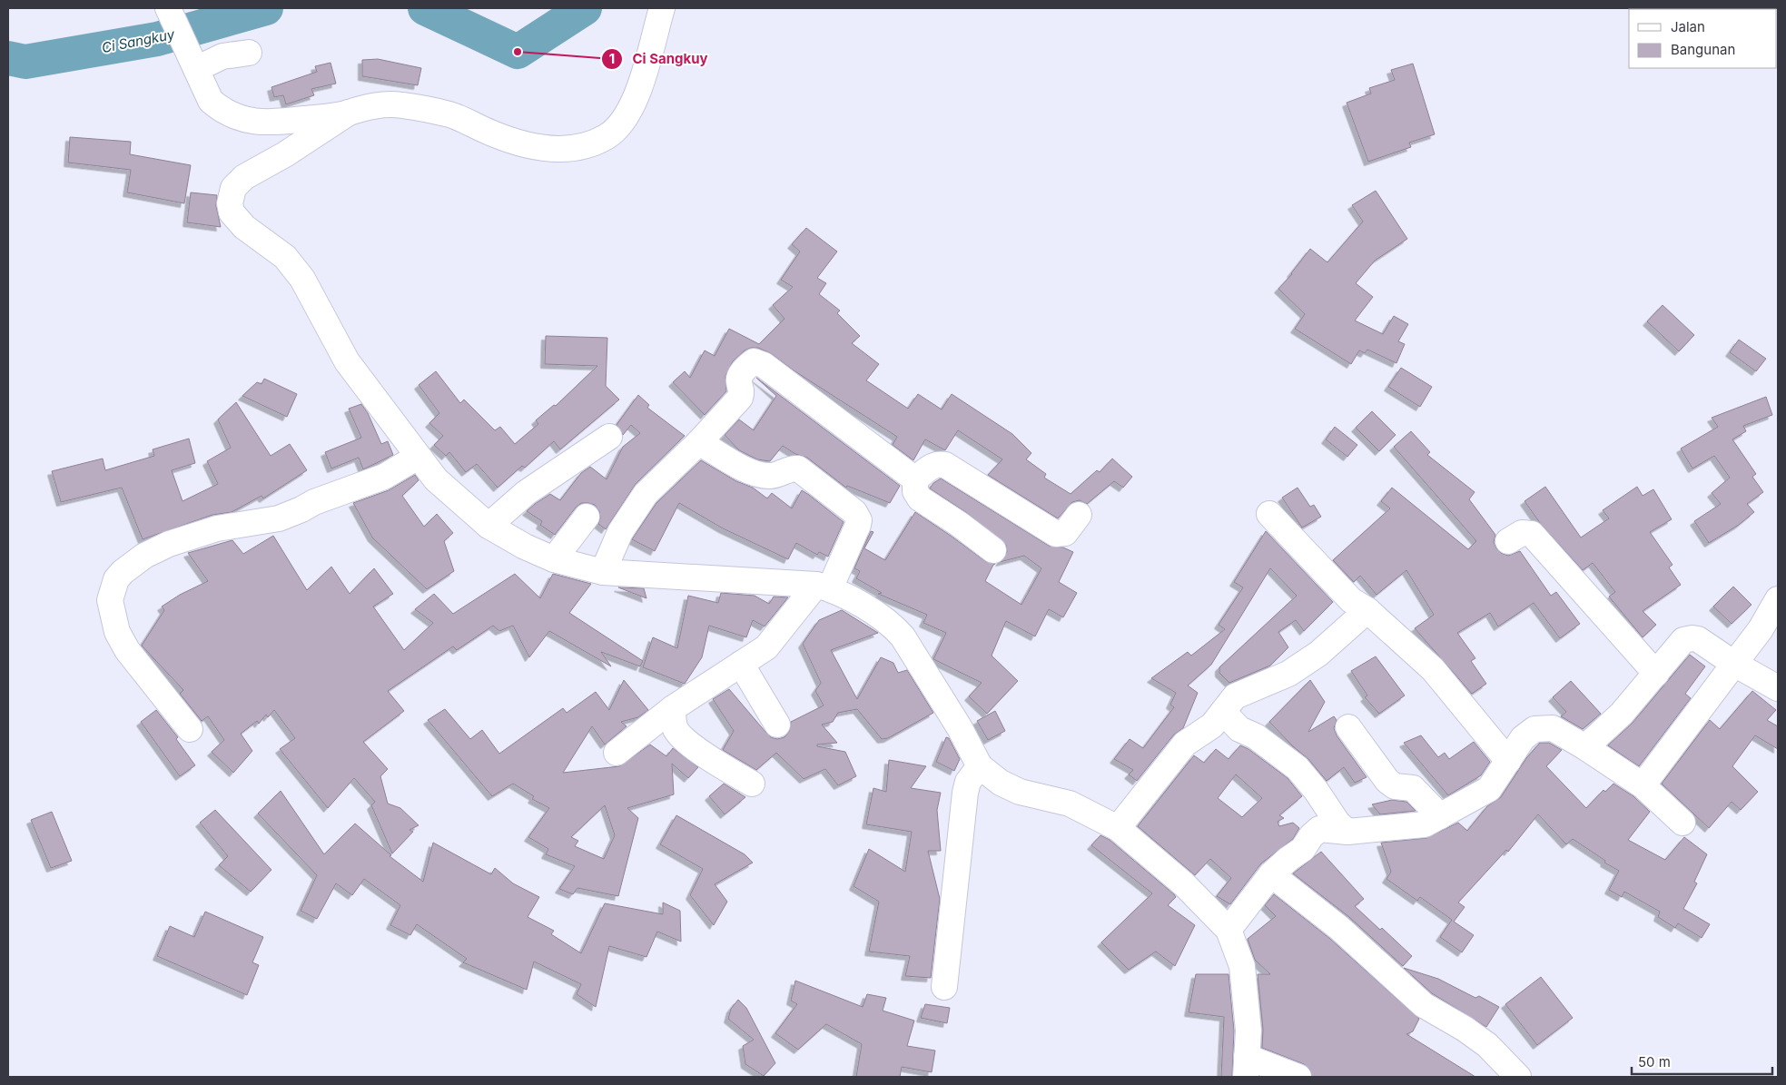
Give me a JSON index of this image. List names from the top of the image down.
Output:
{
  "water": ["Ci Sangkuy"],
  "places": ["Ci Sangkuy"],
  "legend": ["Jalan", "Bangunan"],
  "scale_bar": "50 m"
}
